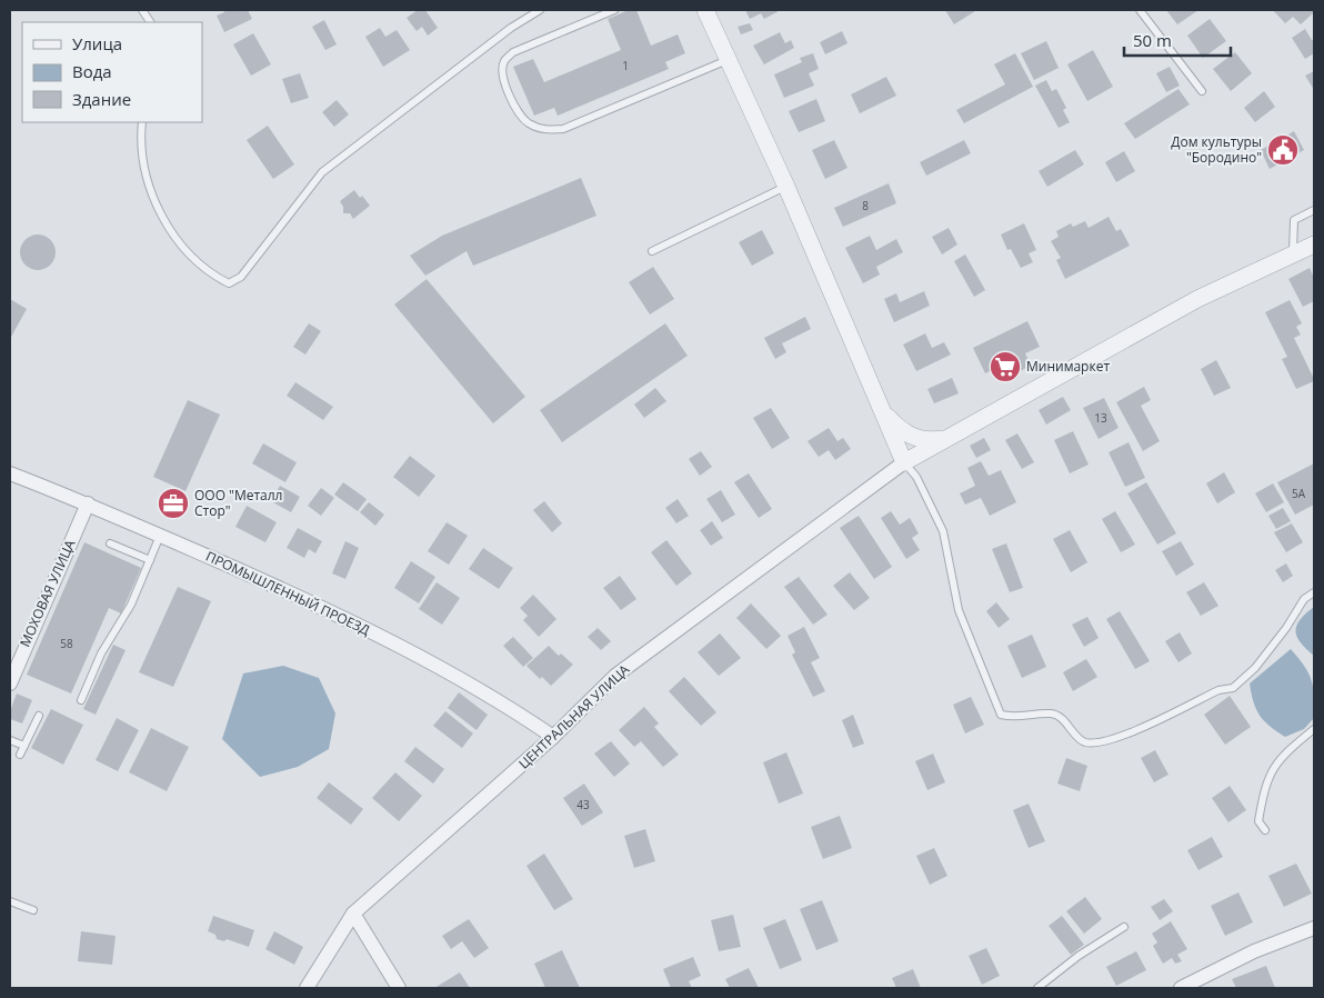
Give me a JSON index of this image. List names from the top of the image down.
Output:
{
  "streets": {
    "street": ["МОХОВАЯ УЛИЦА", "ПРОМЫШЛЕННЫЙ ПРОЕЗД", "ЦЕНТРАЛЬНАЯ УЛИЦА"]
  },
  "crossings": [
    ["МОХОВАЯ УЛИЦА", "ПРОМЫШЛЕННЫЙ ПРОЕЗД"],
    ["ПРОМЫШЛЕННЫЙ ПРОЕЗД", "ЦЕНТРАЛЬНАЯ УЛИЦА"]
  ],
  "places": {
    "public building": ["Дом культуры \"Бородино\""],
    "supermarket": ["Минимаркет"],
    "office": ["ООО \"Металл Стор\""]
  },
  "house_numbers": [
    "1",
    "8",
    "13",
    "5А",
    "58",
    "43"
  ],
  "legend": ["Улица", "Вода", "Здание"],
  "scale_bar": "50 m"
}
